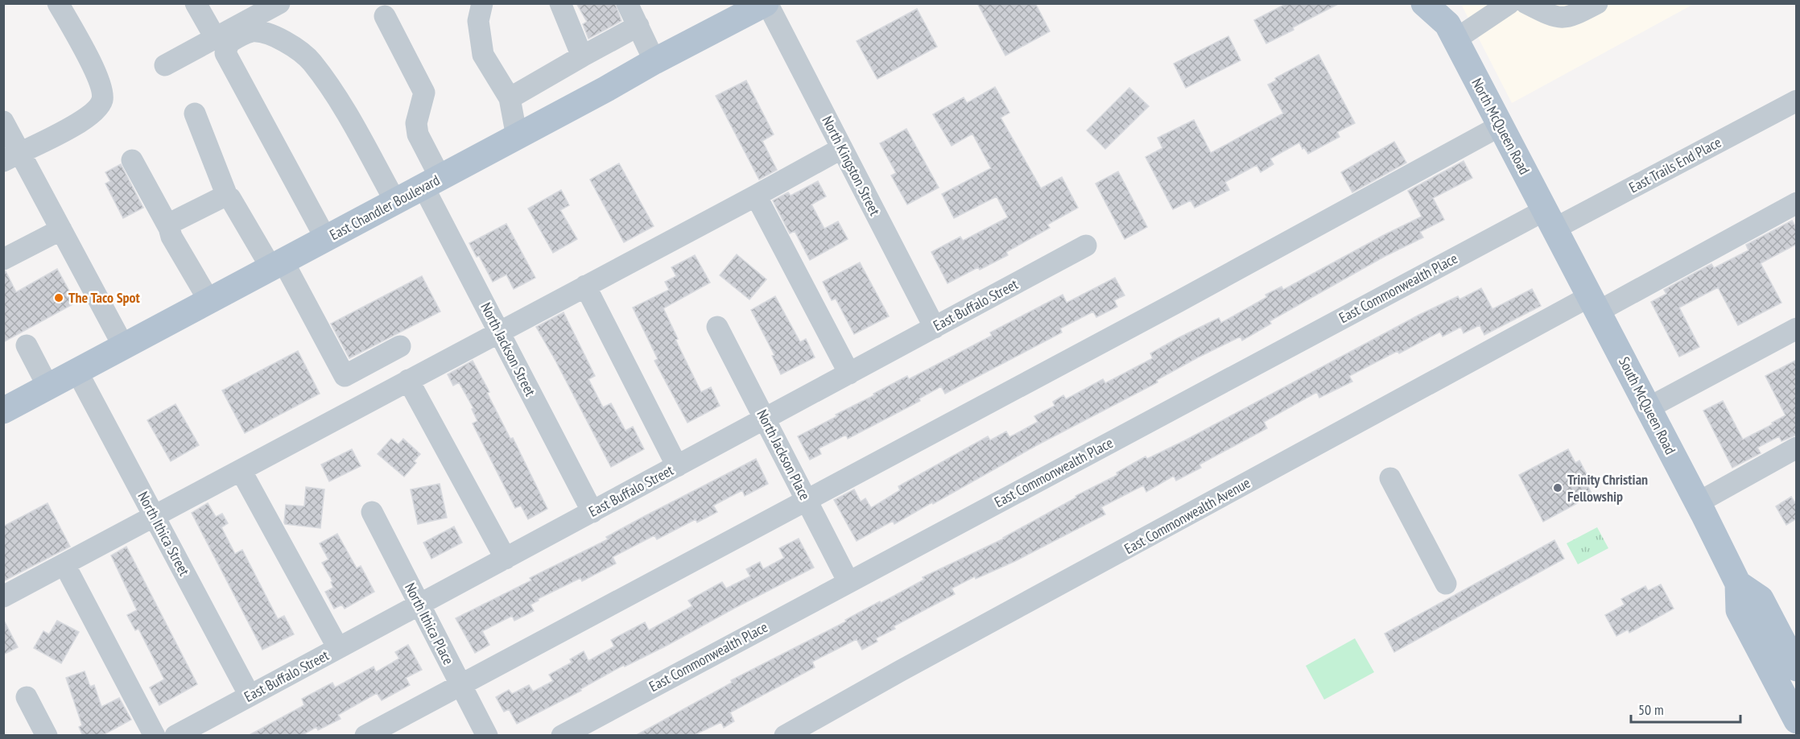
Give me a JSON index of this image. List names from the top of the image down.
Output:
{
  "streets": {
    "main road": ["North McQueen Road", "East Chandler Boulevard", "South McQueen Road"],
    "street": [
      "East Trails End Place",
      "North Kingston Street",
      "East Commonwealth Place",
      "East Buffalo Street",
      "North Jackson Street",
      "North Jackson Place",
      "East Commonwealth Avenue",
      "North Ithica Street",
      "North Ithica Place"
    ]
  },
  "crossings": [
    ["North McQueen Road", "East Trails End Place"],
    ["North McQueen Road", "East Commonwealth Place"],
    ["North McQueen Road", "South McQueen Road"],
    ["East Trails End Place", "East Commonwealth Place"],
    ["East Trails End Place", "South McQueen Road"],
    ["North Kingston Street", "East Chandler Boulevard"],
    ["North Kingston Street", "East Buffalo Street"],
    ["East Chandler Boulevard", "North Jackson Street"],
    ["East Chandler Boulevard", "North Ithica Street"],
    ["East Commonwealth Place", "South McQueen Road"],
    ["East Commonwealth Place", "North Jackson Place"],
    ["East Buffalo Street", "North Jackson Street"],
    ["East Buffalo Street", "North Jackson Place"],
    ["East Buffalo Street", "North Ithica Street"],
    ["East Buffalo Street", "North Ithica Place"],
    ["South McQueen Road", "East Commonwealth Avenue"]
  ],
  "places": ["The Taco Spot", "Trinity Christian Fellowship"],
  "scale_bar": "50 m"
}
